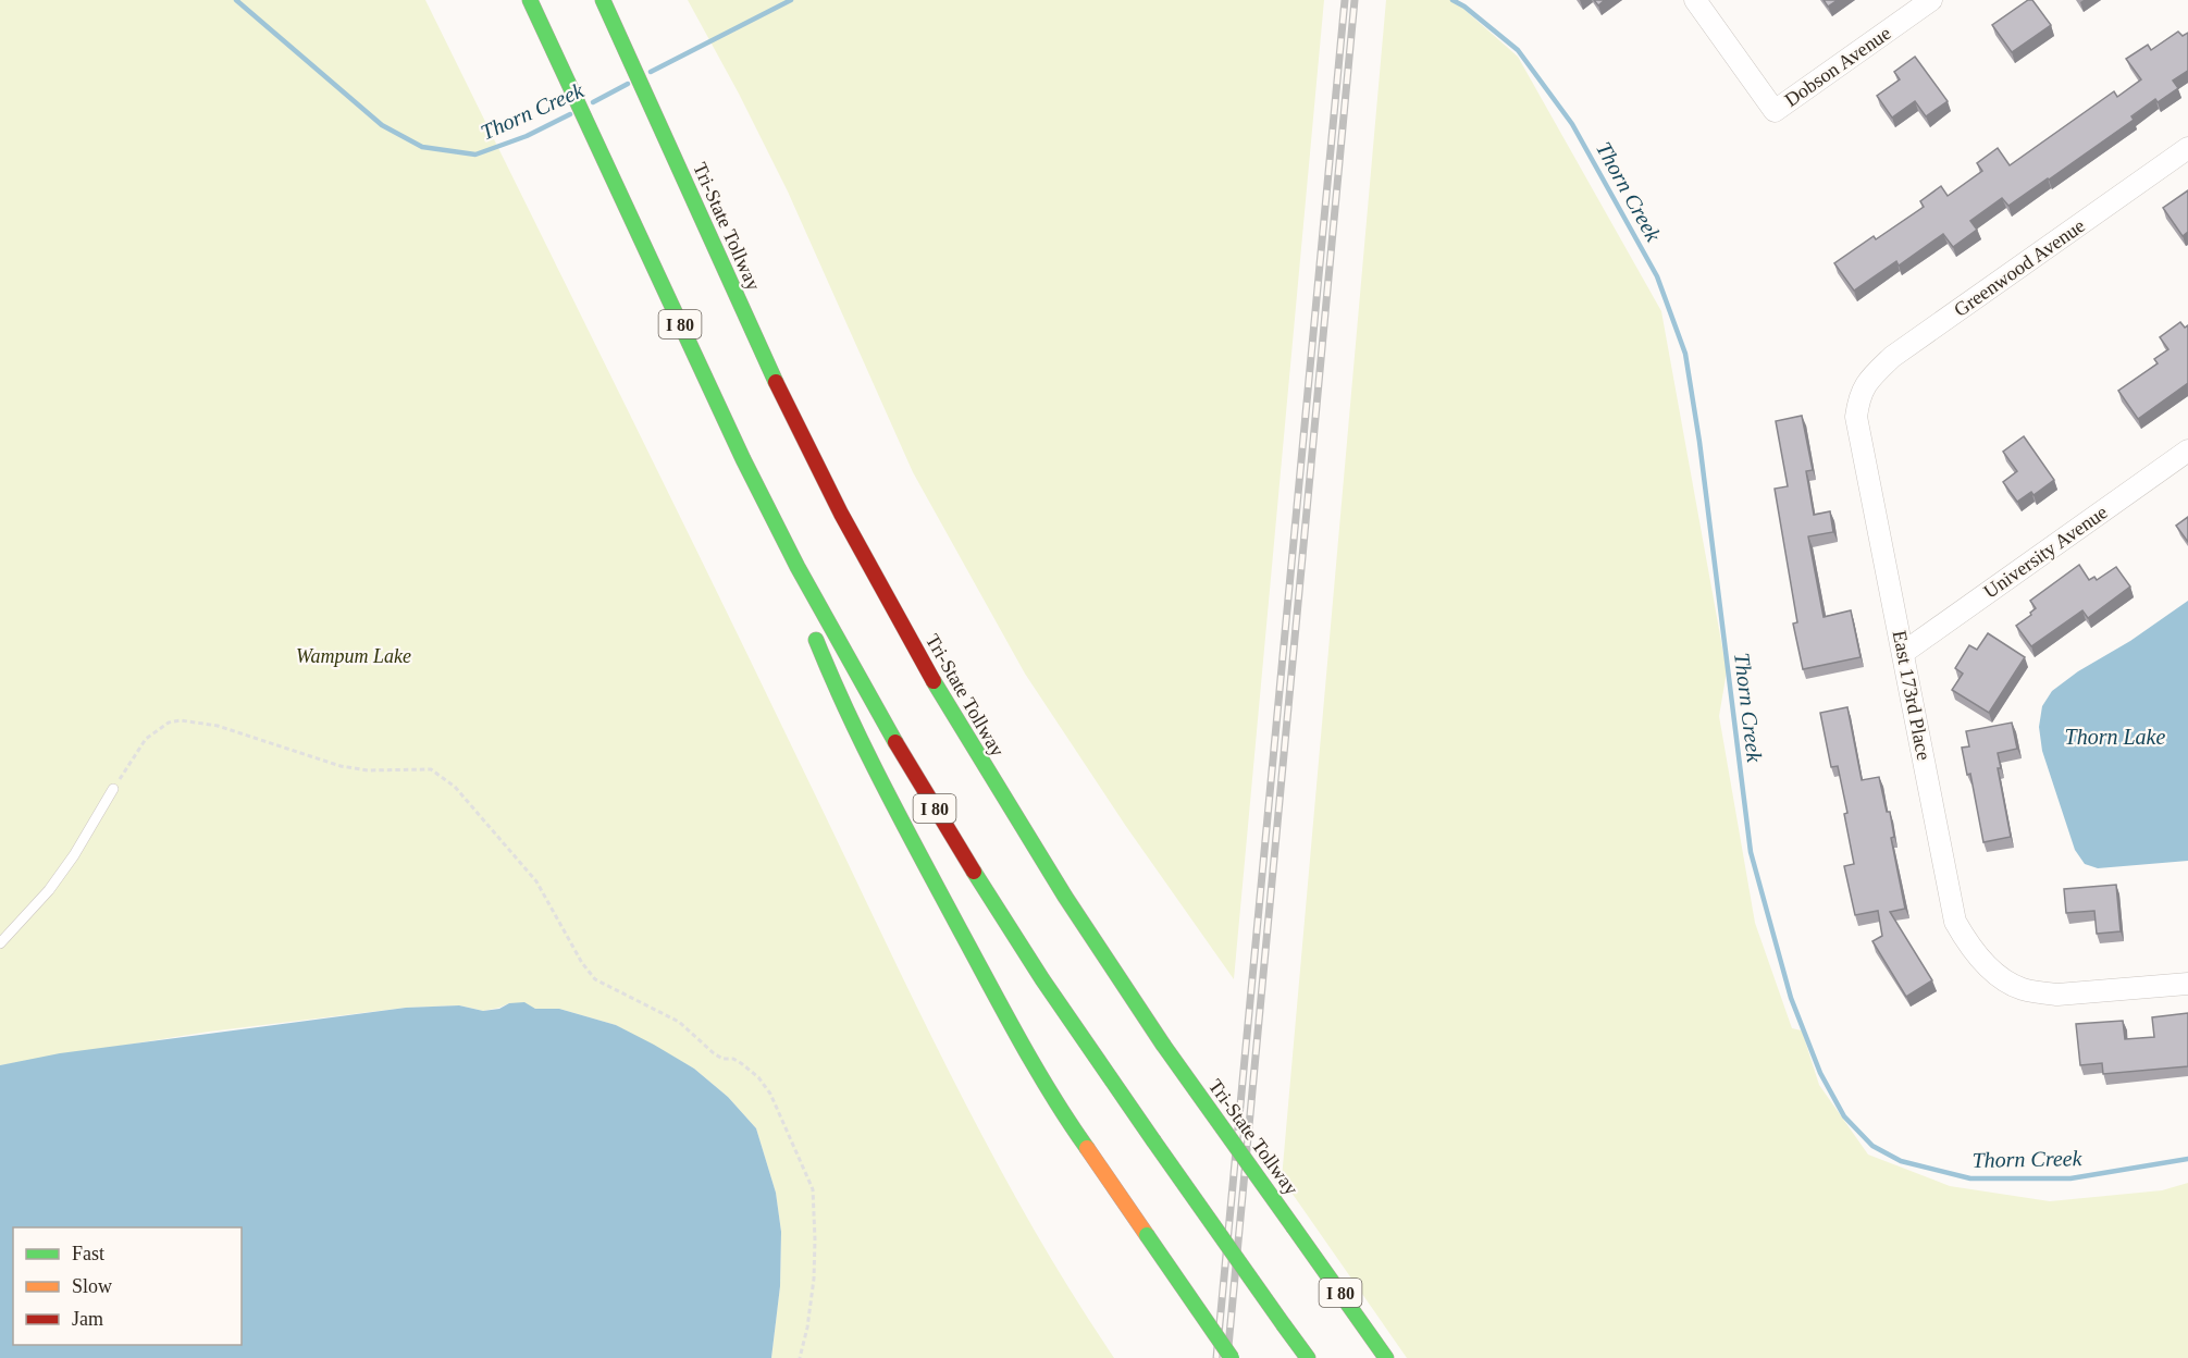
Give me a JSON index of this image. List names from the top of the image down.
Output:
{
  "streets": {
    "highway": ["Tri-State Tollway", "I 80"],
    "street": [
      "Dobson Avenue",
      "Greenwood Avenue",
      "University Avenue",
      "East 173rd Place"
    ]
  },
  "crossings": [
    ["Greenwood Avenue", "East 173rd Place"],
    ["University Avenue", "East 173rd Place"]
  ],
  "water": ["Thorn Creek", "Thorn Lake"],
  "parks": ["Wampum Lake"],
  "legend": ["Fast", "Slow", "Jam"]
}
